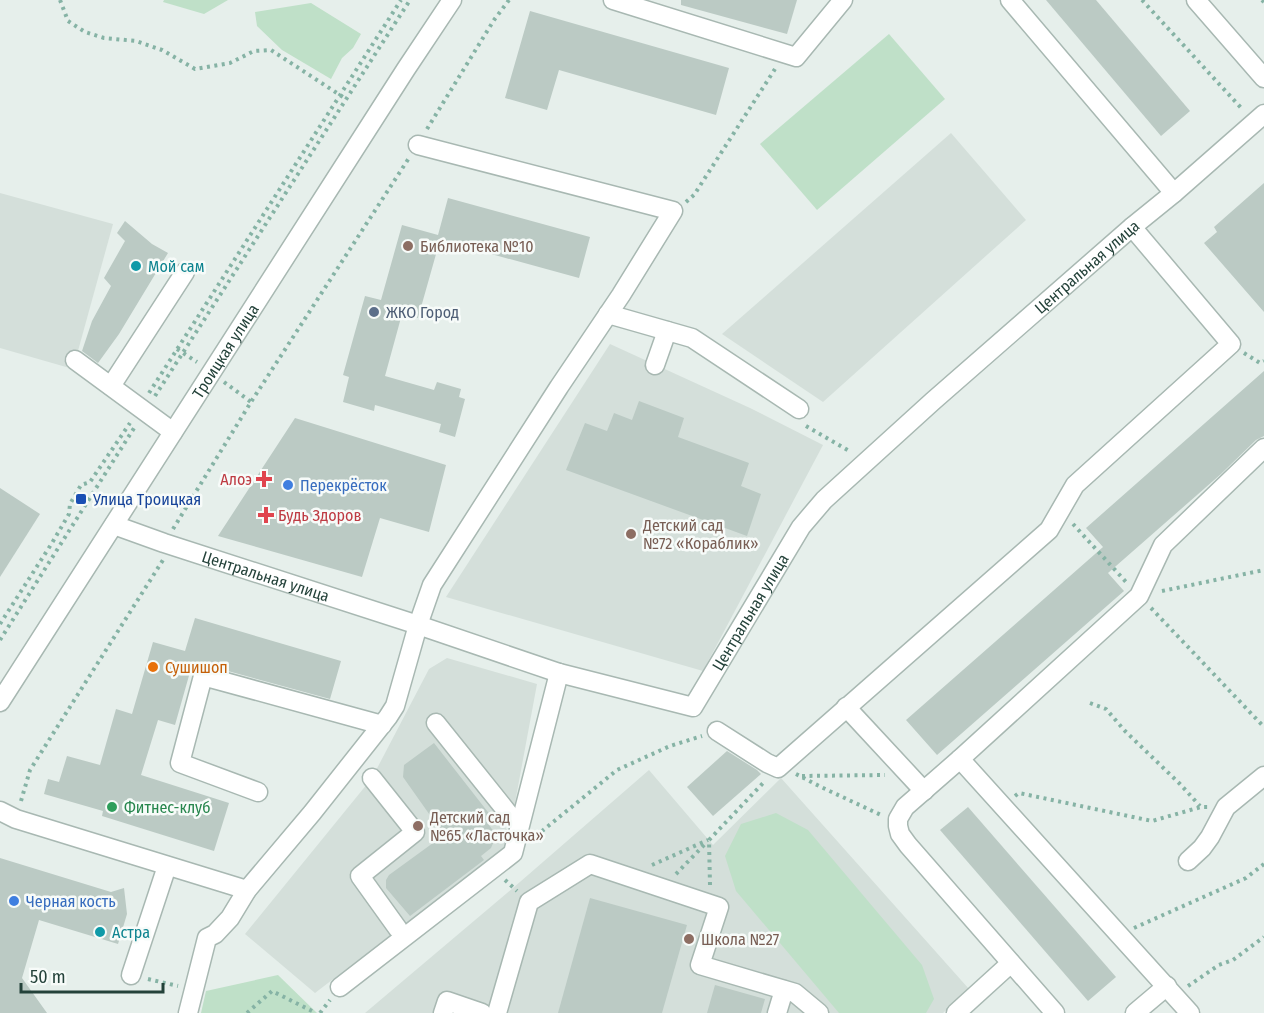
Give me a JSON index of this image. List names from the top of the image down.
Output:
{
  "streets": {
    "street": ["Центральная улица", "Троицкая улица"]
  },
  "crossings": [
    ["Центральная улица", "Троицкая улица"]
  ],
  "places": {
    "other": [
      "Библиотека №10",
      "Мой сам",
      "ЖКО Город",
      "Перекрёсток",
      "Детский сад №72 «Кораблик»",
      "Сушишоп",
      "Фитнес-клуб",
      "Детский сад №65 «Ласточка»",
      "Черная кость",
      "Астра",
      "Школа №27"
    ],
    "health": ["Алоэ", "Будь Здоров"],
    "transit": ["Улица Троицкая"]
  },
  "scale_bar": "50 m"
}
